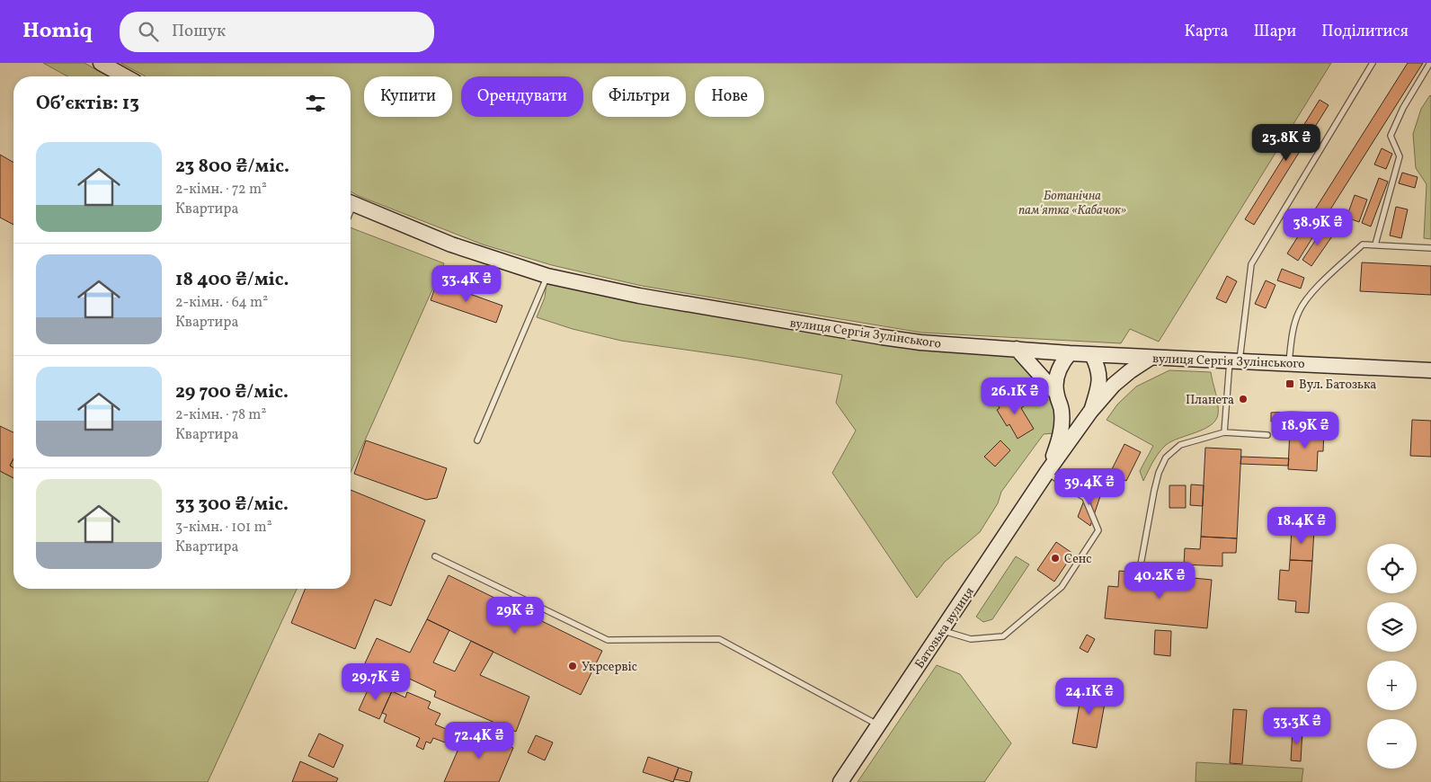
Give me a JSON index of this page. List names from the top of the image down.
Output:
{
  "streets": {
    "street": ["вулиця Сергія Зулінського", "Батозька вулиця"]
  },
  "crossings": [
    ["вулиця Сергія Зулінського", "Батозька вулиця"]
  ],
  "parks": ["Ботанічна пам'ятка «Кабачок»"],
  "places": {
    "transit": ["Вул. Батозька"],
    "other": ["Планета", "Сенс", "Укрсервіс"]
  },
  "page": {
    "header": "Homiq",
    "search": "Пошук",
    "nav": ["Карта", "Шари", "Поділитися"],
    "chip": [
      "Купити",
      "Орендувати",
      "Фільтри",
      "Нове"
    ],
    "heading": "Об’єктів: 13",
    "price": [
      "23.8K ₴",
      "38.9K ₴",
      "33.4K ₴",
      "26.1K ₴",
      "18.9K ₴",
      "39.4K ₴",
      "18.4K ₴",
      "40.2K ₴",
      "29K ₴",
      "29.7K ₴",
      "24.1K ₴",
      "33.3K ₴",
      "72.4K ₴"
    ],
    "list": [
      {
        "name": "23 800 ₴/міс.",
        "note": "2-кімн. · 72 m² · Квартира"
      },
      {
        "name": "18 400 ₴/міс.",
        "note": "2-кімн. · 64 m² · Квартира"
      },
      {
        "name": "29 700 ₴/міс.",
        "note": "2-кімн. · 78 m² · Квартира"
      },
      {
        "name": "33 300 ₴/міс.",
        "note": "3-кімн. · 101 m² · Квартира"
      }
    ],
    "map_buttons": ["+", "−"]
  }
}
